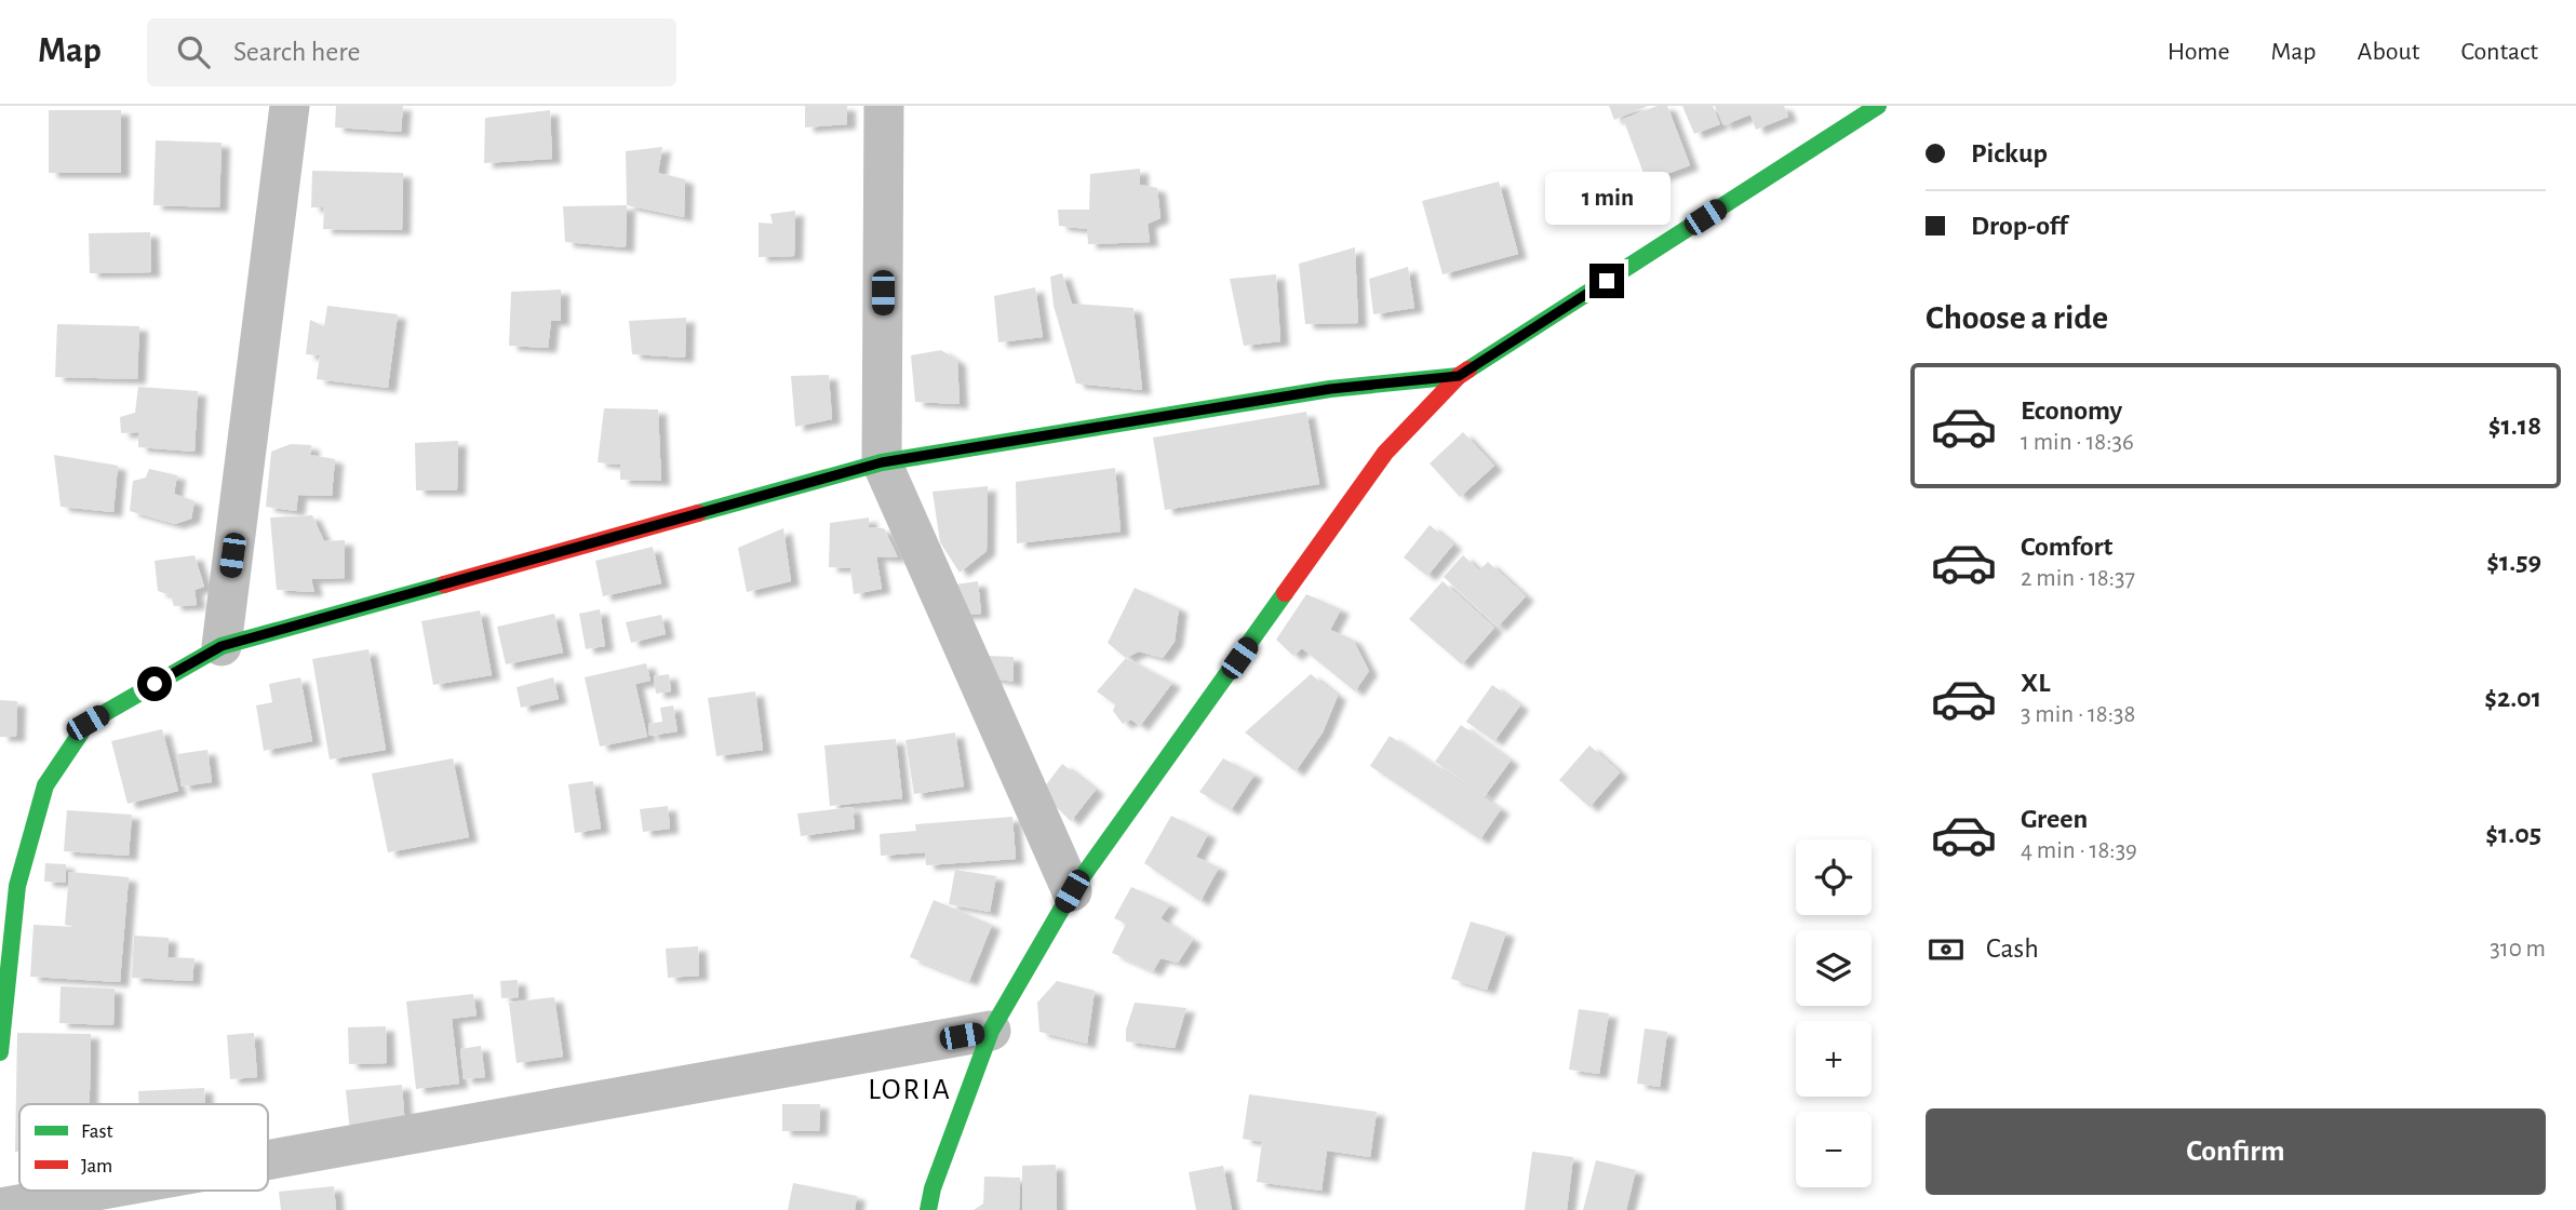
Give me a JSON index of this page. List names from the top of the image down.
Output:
{
  "districts": ["LORIA"],
  "legend": ["Fast", "Jam"],
  "page": {
    "header": "Map",
    "search": "Search here",
    "nav": [
      "Home",
      "Map",
      "About",
      "Contact"
    ],
    "banner": ["Pickup", "Drop-off"],
    "bubble": "1 min",
    "heading": "Choose a ride",
    "list": [
      {
        "name": "Economy",
        "note": "1 min · 18:36",
        "value": "$1.18"
      },
      {
        "name": "Comfort",
        "note": "2 min · 18:37",
        "value": "$1.59"
      },
      {
        "name": "XL",
        "note": "3 min · 18:38",
        "value": "$2.01"
      },
      {
        "name": "Green",
        "note": "4 min · 18:39",
        "value": "$1.05"
      }
    ],
    "map_buttons": ["+", "−"],
    "pay": ["Cash", "310 m"],
    "buttons": "Confirm"
  }
}
